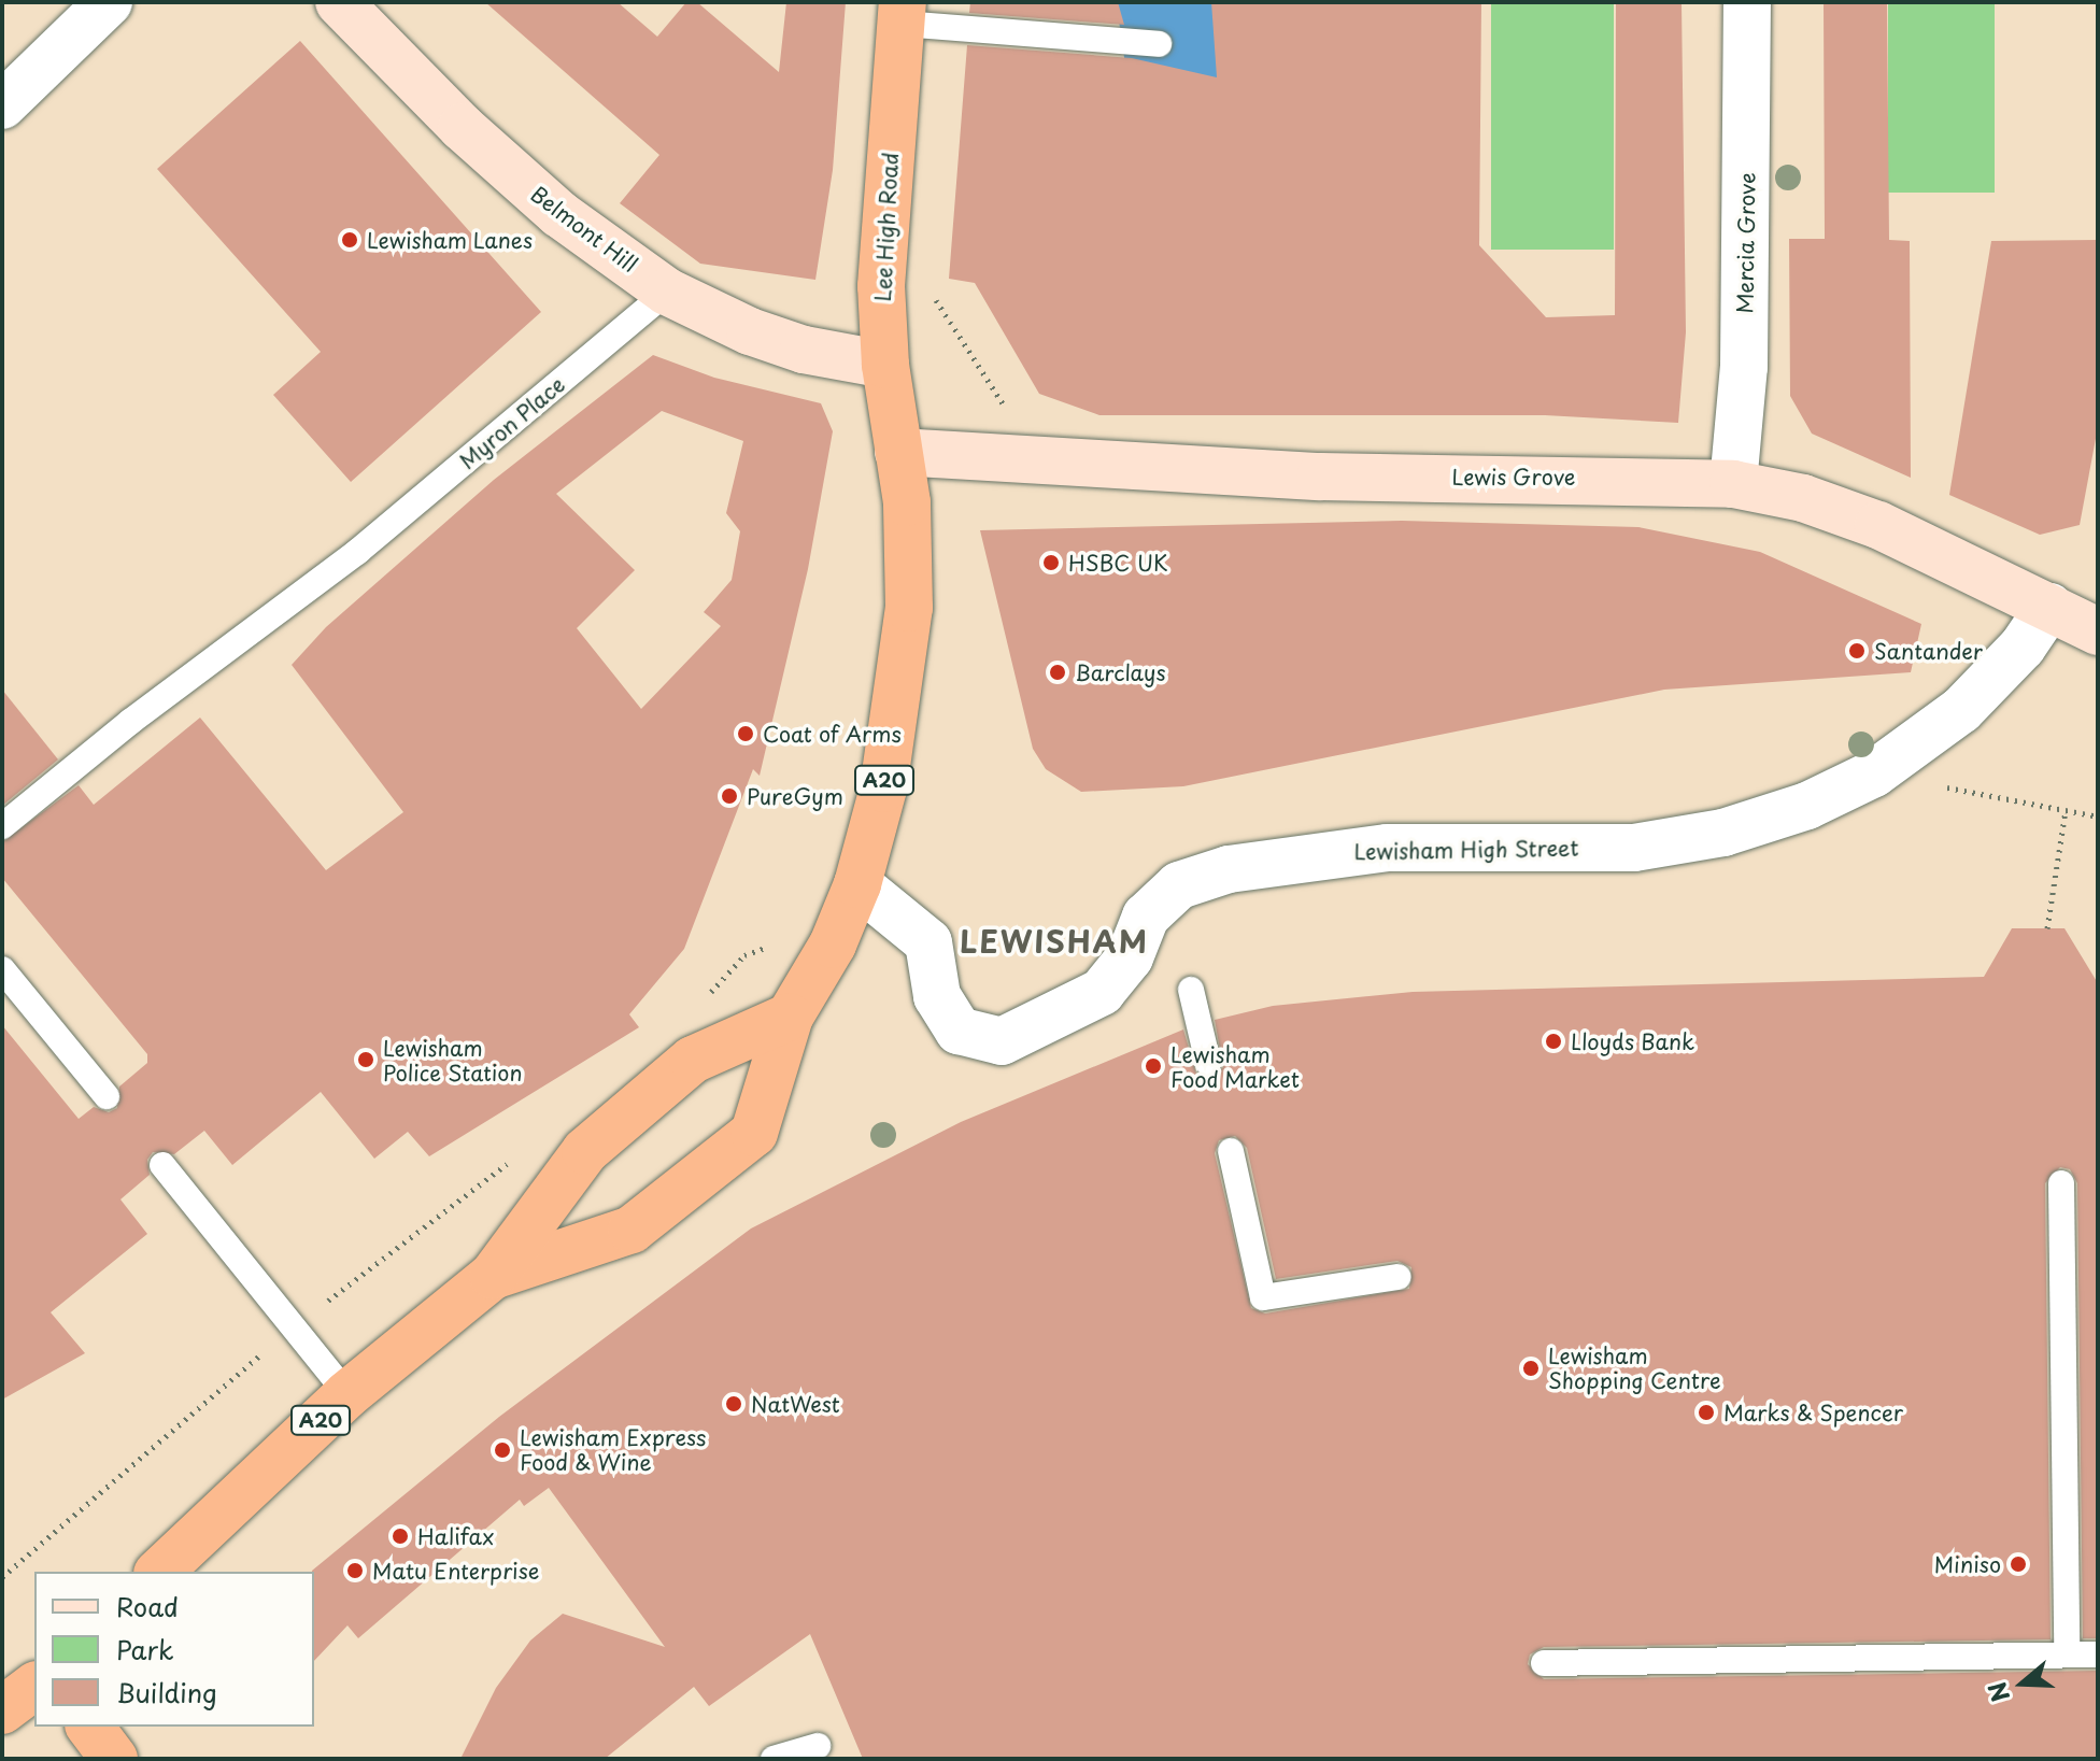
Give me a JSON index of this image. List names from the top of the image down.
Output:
{
  "streets": {
    "highway": ["Lee High Road", "A20"],
    "street": [
      "Belmont Hill",
      "Mercia Grove",
      "Lewis Grove",
      "Lewisham High Street"
    ],
    "lane": ["Myron Place"]
  },
  "crossings": [
    ["Lee High Road", "Belmont Hill"],
    ["Lee High Road", "Lewis Grove"],
    ["Lee High Road", "A20"],
    ["Belmont Hill", "Myron Place"],
    ["Mercia Grove", "Lewis Grove"],
    ["Lewis Grove", "A20"],
    ["Lewis Grove", "Lewisham High Street"],
    ["A20", "Lewisham High Street"]
  ],
  "districts": ["LEWISHAM"],
  "places": [
    "Lewisham Lanes",
    "HSBC UK",
    "Santander",
    "Barclays",
    "Coat of Arms",
    "PureGym",
    "Lloyds Bank",
    "Lewisham Police Station",
    "Lewisham Food Market",
    "Lewisham Shopping Centre",
    "NatWest",
    "Marks & Spencer",
    "Lewisham Express Food & Wine",
    "Halifax",
    "Miniso",
    "Matu Enterprise"
  ],
  "legend": ["Road", "Park", "Building"],
  "north": "left"
}
